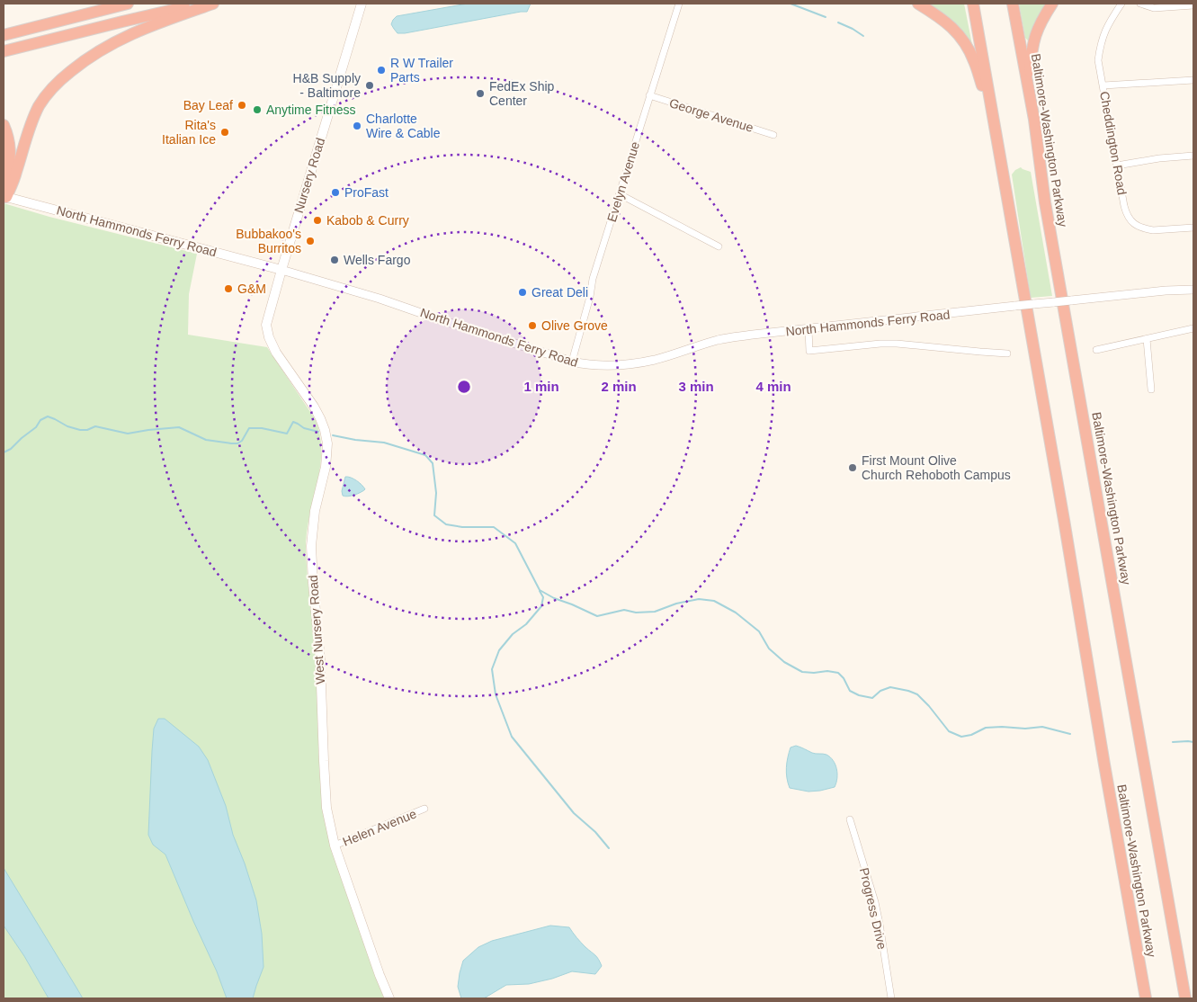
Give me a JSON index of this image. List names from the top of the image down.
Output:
{
  "streets": {
    "highway": ["Baltimore-Washington Parkway"],
    "main road": ["Nursery Road", "North Hammonds Ferry Road", "West Nursery Road"],
    "street": [
      "George Avenue",
      "Cheddington Road",
      "Evelyn Avenue",
      "Helen Avenue",
      "Progress Drive"
    ]
  },
  "crossings": [
    ["George Avenue", "Evelyn Avenue"],
    ["Nursery Road", "North Hammonds Ferry Road"],
    ["Nursery Road", "West Nursery Road"],
    ["Evelyn Avenue", "North Hammonds Ferry Road"],
    ["North Hammonds Ferry Road", "West Nursery Road"],
    ["West Nursery Road", "Helen Avenue"]
  ],
  "places": [
    "R W Trailer Parts",
    "H&B Supply - Baltimore",
    "FedEx Ship Center",
    "Bay Leaf",
    "Anytime Fitness",
    "Charlotte Wire & Cable",
    "Rita's Italian Ice",
    "ProFast",
    "Kabob & Curry",
    "Bubbakoo's Burritos",
    "Wells Fargo",
    "G&M",
    "Great Deli",
    "Olive Grove",
    "First Mount Olive Church Rehoboth Campus"
  ],
  "rings": [
    "1 min",
    "2 min",
    "3 min",
    "4 min"
  ]
}
